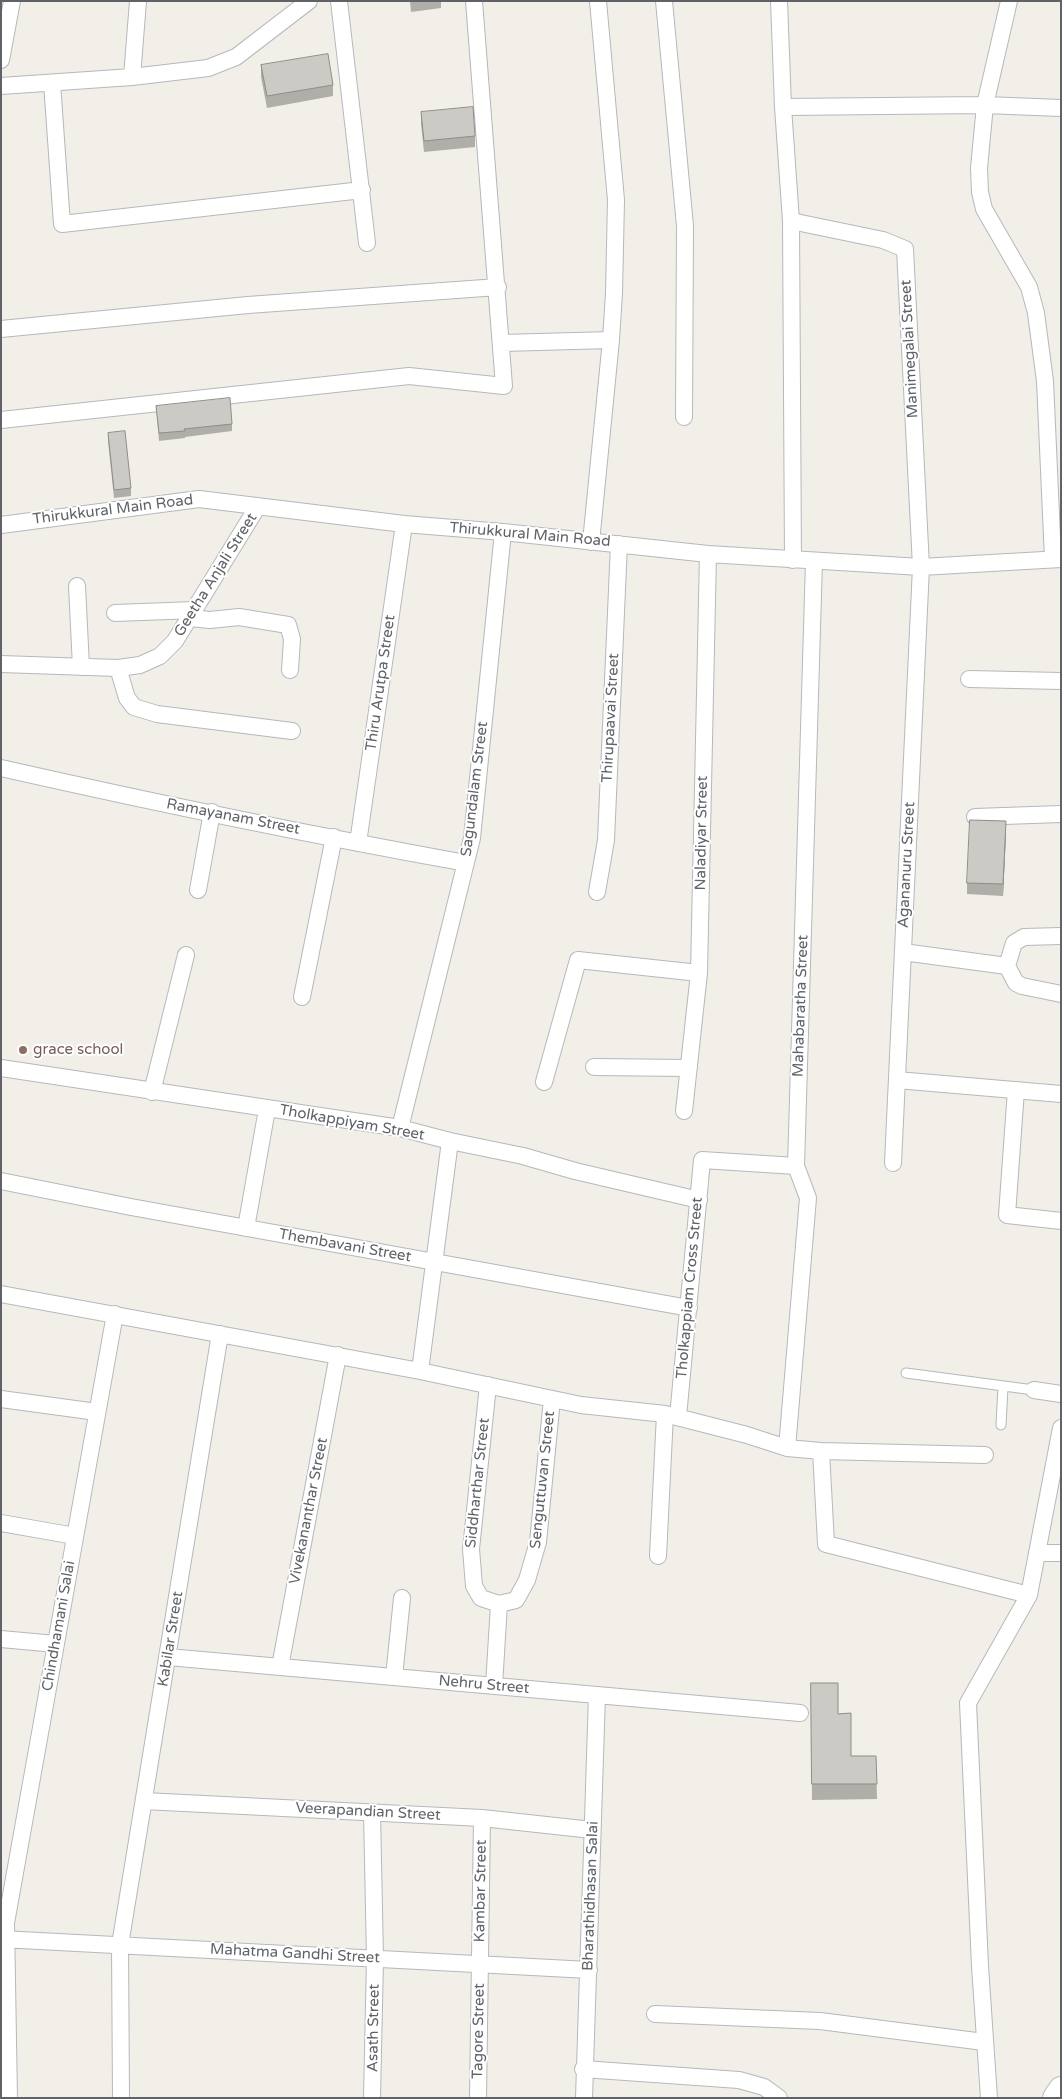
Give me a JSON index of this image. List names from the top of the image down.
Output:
{
  "streets": {
    "street": [
      "Manimegalai Street",
      "Thirukkural Main Road",
      "Geetha Anjali Street",
      "Thiru Arutpa Street",
      "Thirupaavai Street",
      "Sagundalam Street",
      "Ramayanam Street",
      "Naladiyar Street",
      "Agananuru Street",
      "Mahabaratha Street",
      "Tholkappiyam Street",
      "Thembavani Street",
      "Tholkappiam Cross Street",
      "Senguttuvan Street",
      "Siddharthar Street",
      "Vivekananthar Street",
      "Chindhamani Salai",
      "Kabilar Street",
      "Nehru Street",
      "Veerapandian Street",
      "Kambar Street",
      "Bharathidhasan Salai",
      "Mahatma Gandhi Street",
      "Asath Street",
      "Tagore Street"
    ]
  },
  "crossings": [
    ["Manimegalai Street", "Thirukkural Main Road"],
    ["Manimegalai Street", "Agananuru Street"],
    ["Thirukkural Main Road", "Geetha Anjali Street"],
    ["Thirukkural Main Road", "Thiru Arutpa Street"],
    ["Thirukkural Main Road", "Thirupaavai Street"],
    ["Thirukkural Main Road", "Sagundalam Street"],
    ["Thirukkural Main Road", "Naladiyar Street"],
    ["Thirukkural Main Road", "Agananuru Street"],
    ["Thirukkural Main Road", "Mahabaratha Street"],
    ["Thiru Arutpa Street", "Ramayanam Street"],
    ["Sagundalam Street", "Ramayanam Street"],
    ["Sagundalam Street", "Tholkappiyam Street"],
    ["Mahabaratha Street", "Tholkappiam Cross Street"],
    ["Tholkappiyam Street", "Tholkappiam Cross Street"],
    ["Thembavani Street", "Tholkappiam Cross Street"],
    ["Senguttuvan Street", "Siddharthar Street"],
    ["Vivekananthar Street", "Nehru Street"],
    ["Chindhamani Salai", "Mahatma Gandhi Street"],
    ["Kabilar Street", "Nehru Street"],
    ["Kabilar Street", "Veerapandian Street"],
    ["Kabilar Street", "Mahatma Gandhi Street"],
    ["Nehru Street", "Bharathidhasan Salai"],
    ["Veerapandian Street", "Kambar Street"],
    ["Veerapandian Street", "Bharathidhasan Salai"],
    ["Veerapandian Street", "Asath Street"],
    ["Kambar Street", "Mahatma Gandhi Street"],
    ["Kambar Street", "Tagore Street"],
    ["Bharathidhasan Salai", "Mahatma Gandhi Street"],
    ["Mahatma Gandhi Street", "Asath Street"],
    ["Mahatma Gandhi Street", "Tagore Street"]
  ],
  "places": ["grace school"]
}
